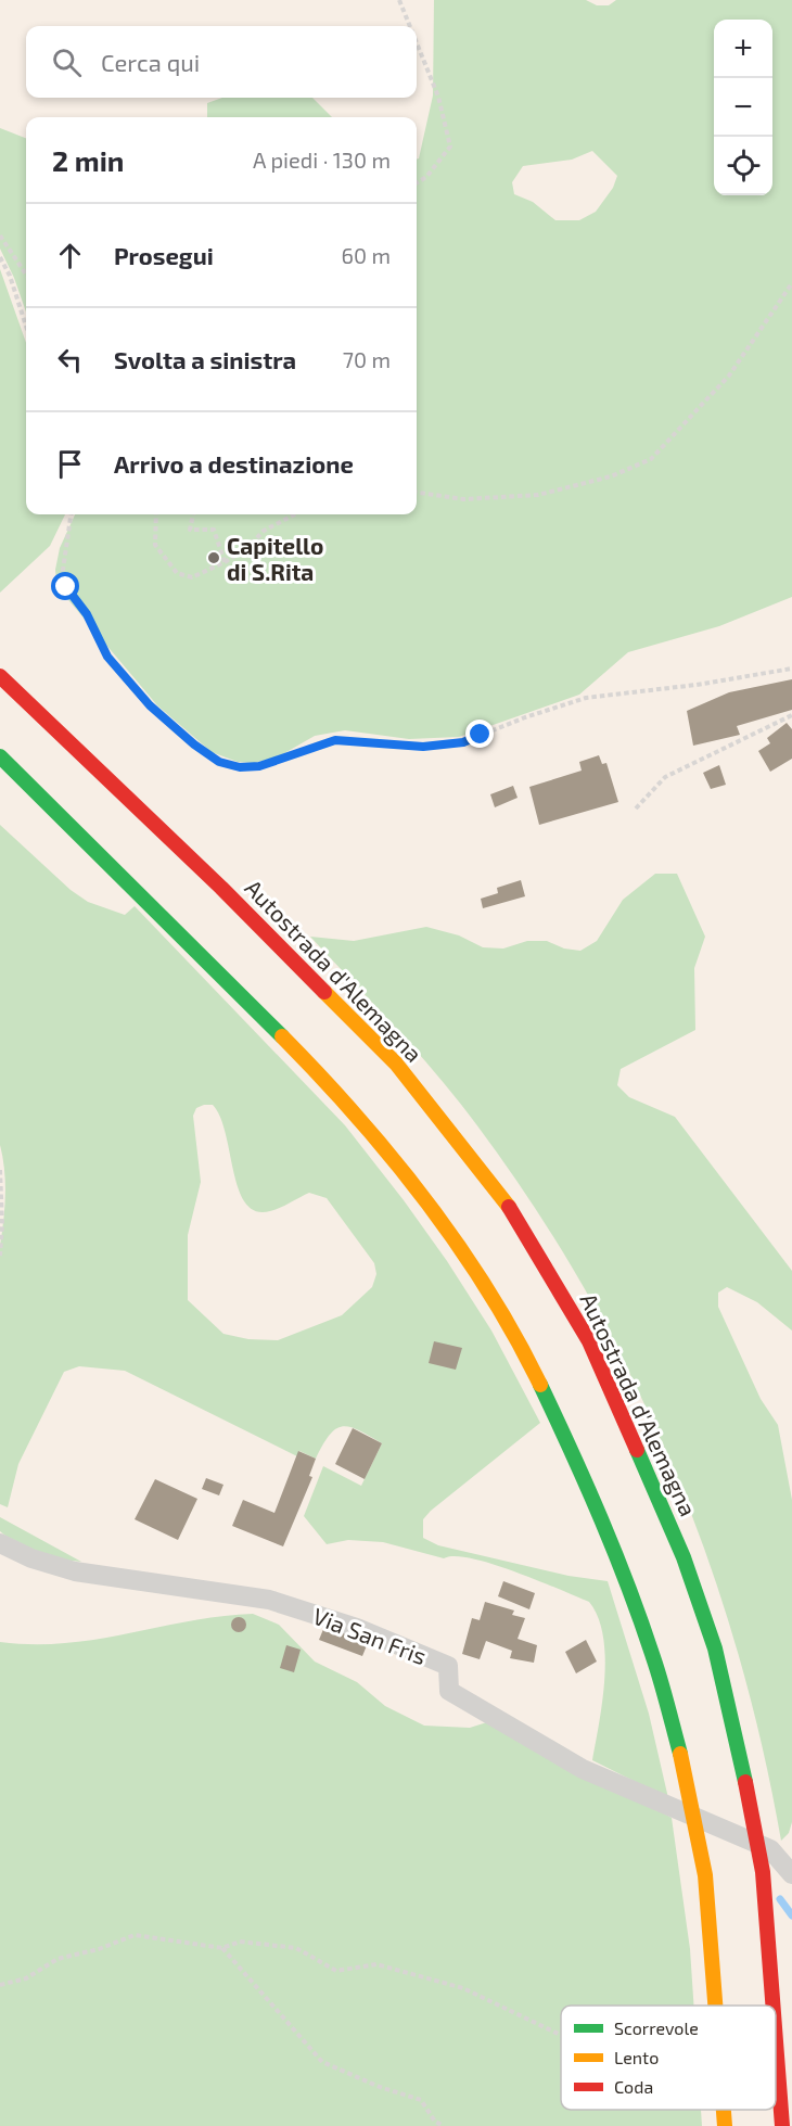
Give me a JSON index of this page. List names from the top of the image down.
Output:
{
  "streets": {
    "highway": ["Autostrada d'Alemagna"],
    "street": ["Via San Fris"]
  },
  "places": ["Capitello di S.Rita"],
  "legend": ["Scorrevole", "Lento", "Coda"],
  "page": {
    "map_buttons": ["+", "−"],
    "search": "Cerca qui",
    "heading": ["2 min", "A piedi · 130 m"],
    "list": [
      ["Prosegui", "60 m"],
      ["Svolta a sinistra", "70 m"],
      "Arrivo a destinazione"
    ]
  }
}
